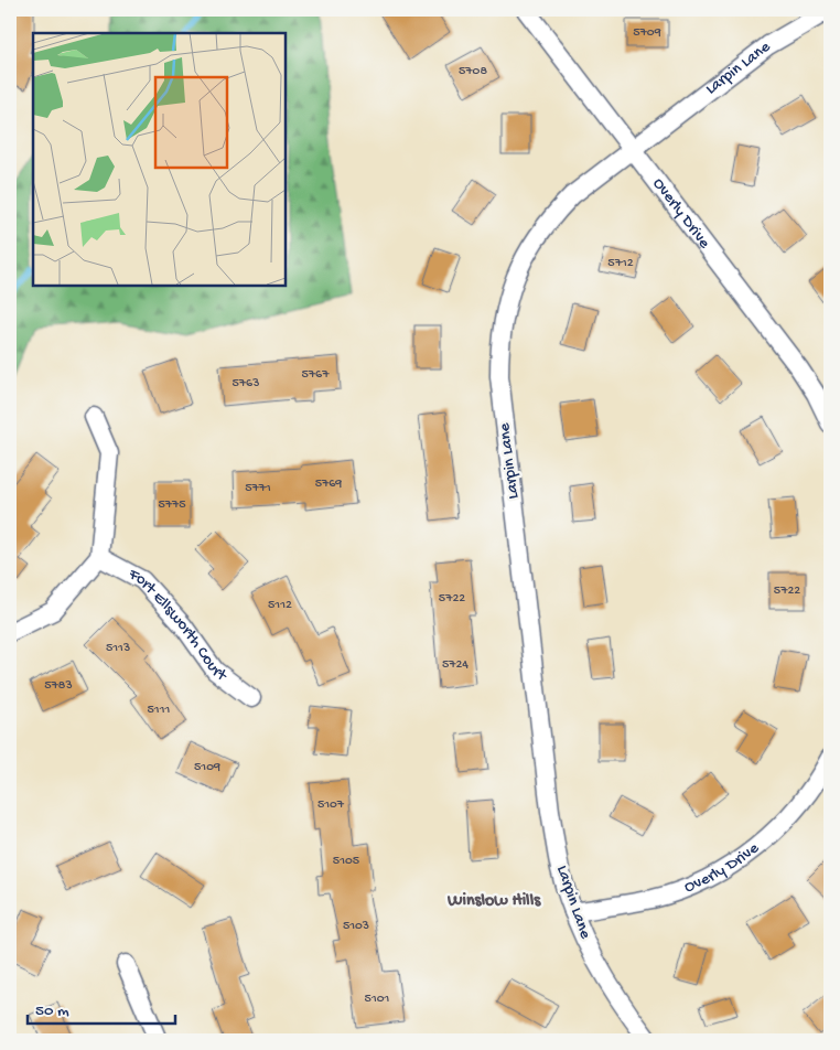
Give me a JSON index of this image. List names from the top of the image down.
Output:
{
  "streets": {
    "street": ["Larpin Lane", "Overly Drive", "Fort Ellsworth Court"]
  },
  "crossings": [
    ["Larpin Lane", "Overly Drive"]
  ],
  "districts": ["Winslow Hills"],
  "house_numbers": [
    "5709",
    "5708",
    "5712",
    "5767",
    "5763",
    "5769",
    "5771",
    "5775",
    "5722",
    "5722",
    "5112",
    "5113",
    "5724",
    "5783",
    "5111",
    "5109",
    "5107",
    "5105",
    "5103",
    "5101"
  ],
  "scale_bar": "50 m"
}
